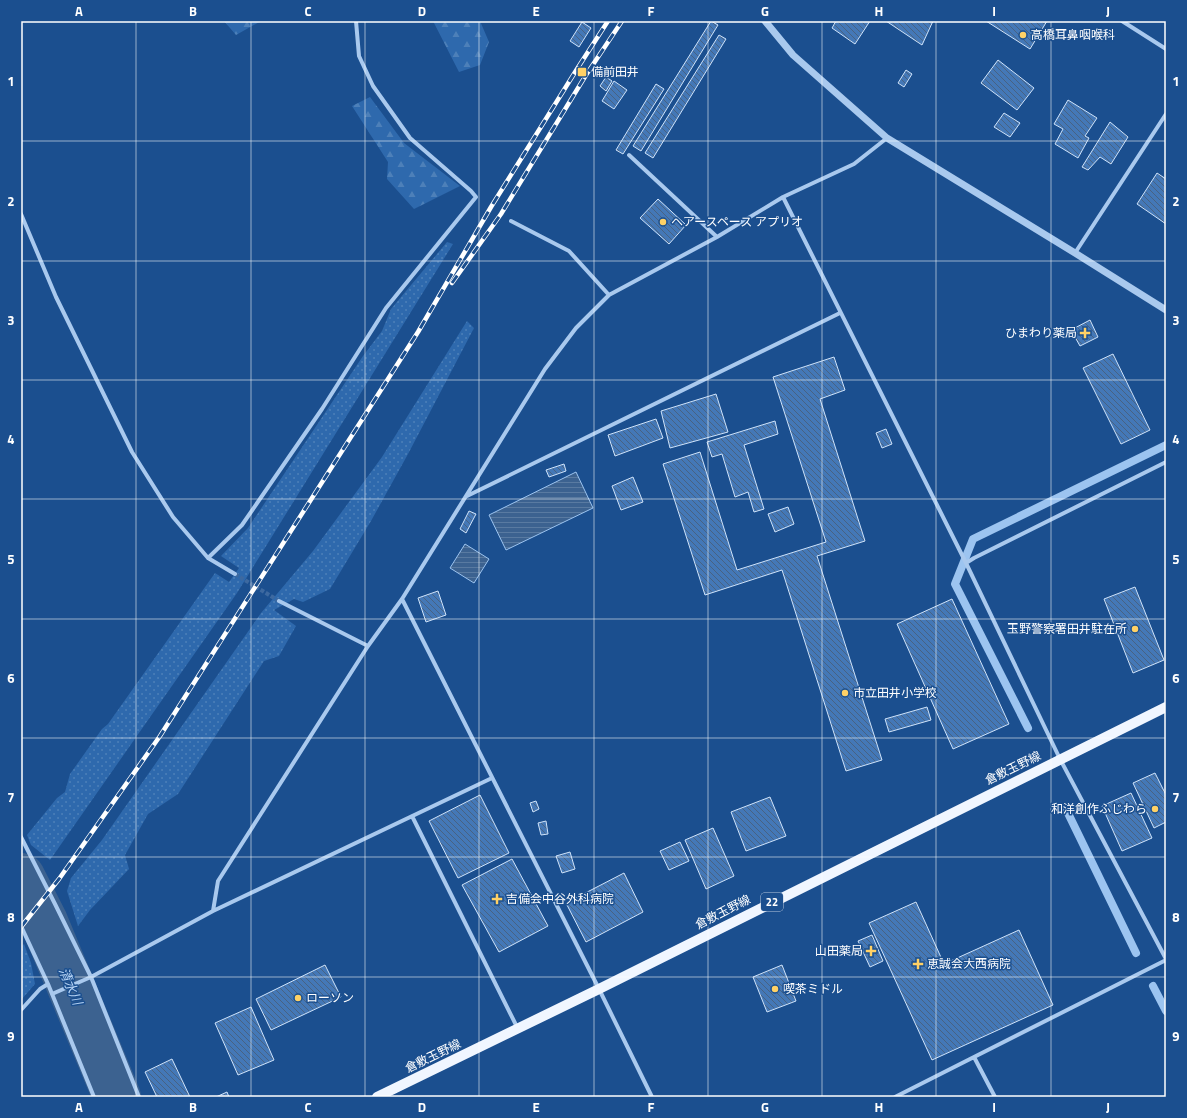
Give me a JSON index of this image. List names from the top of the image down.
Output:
{
  "streets": {
    "main road": ["倉敷玉野線", "22"]
  },
  "water": ["清水川"],
  "places": {
    "other": [
      "高橋耳鼻咽喉科",
      "ヘアースペース アプリオ",
      "玉野警察署田井駐在所",
      "市立田井小学校",
      "和洋創作ふじわら",
      "喫茶ミドル",
      "ローソン"
    ],
    "transit": ["備前田井"],
    "health": [
      "ひまわり薬局",
      "吉備会中谷外科病院",
      "山田薬局",
      "恵誠会大西病院"
    ]
  },
  "grid": {
    "columns": [
      "A",
      "B",
      "C",
      "D",
      "E",
      "F",
      "G",
      "H",
      "I",
      "J"
    ],
    "rows": [
      "1",
      "2",
      "3",
      "4",
      "5",
      "6",
      "7",
      "8",
      "9"
    ]
  }
}
